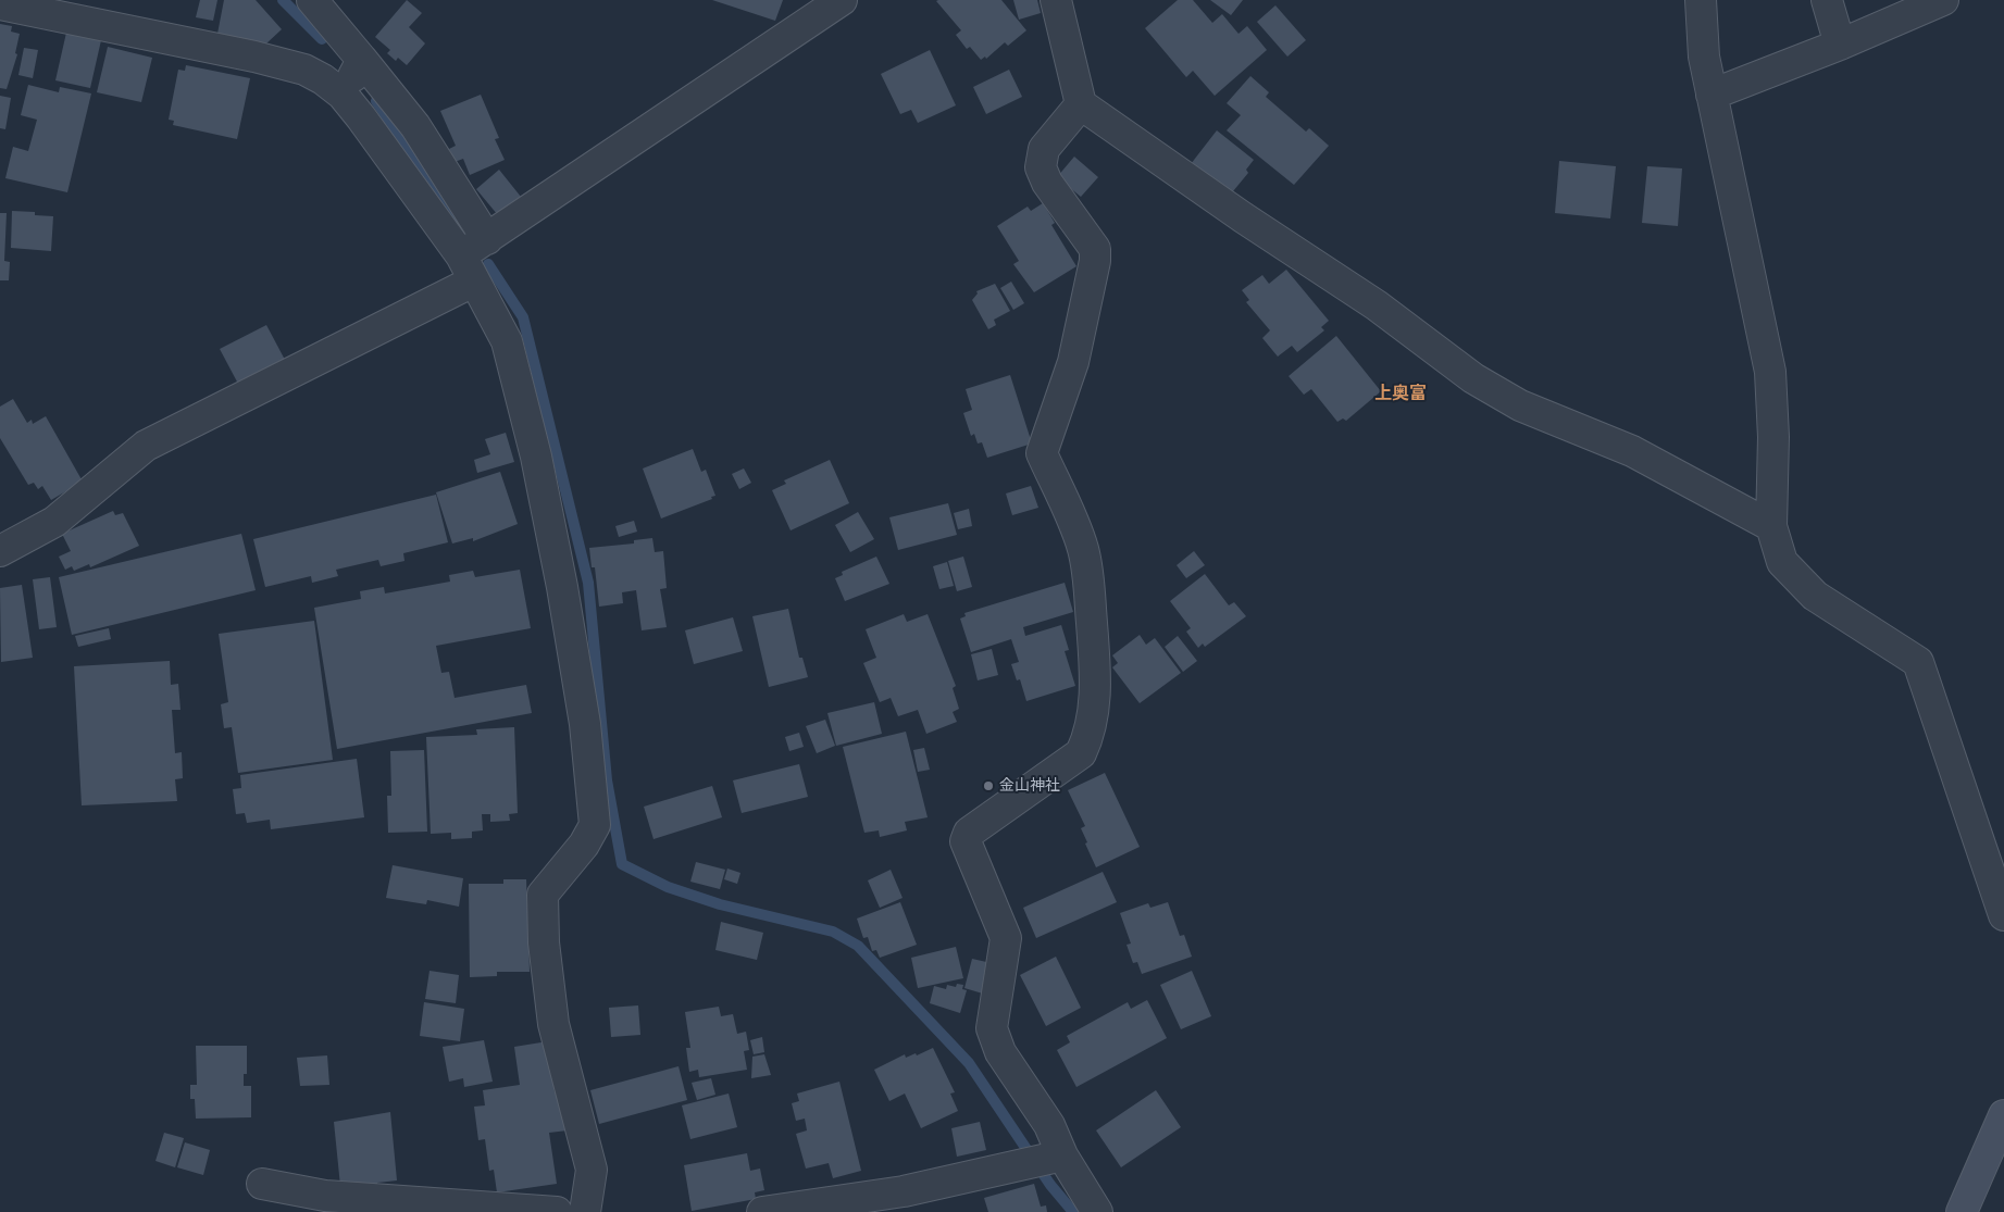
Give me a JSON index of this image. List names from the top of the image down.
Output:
{
  "districts": ["上奥富"],
  "places": ["金山神社"]
}
